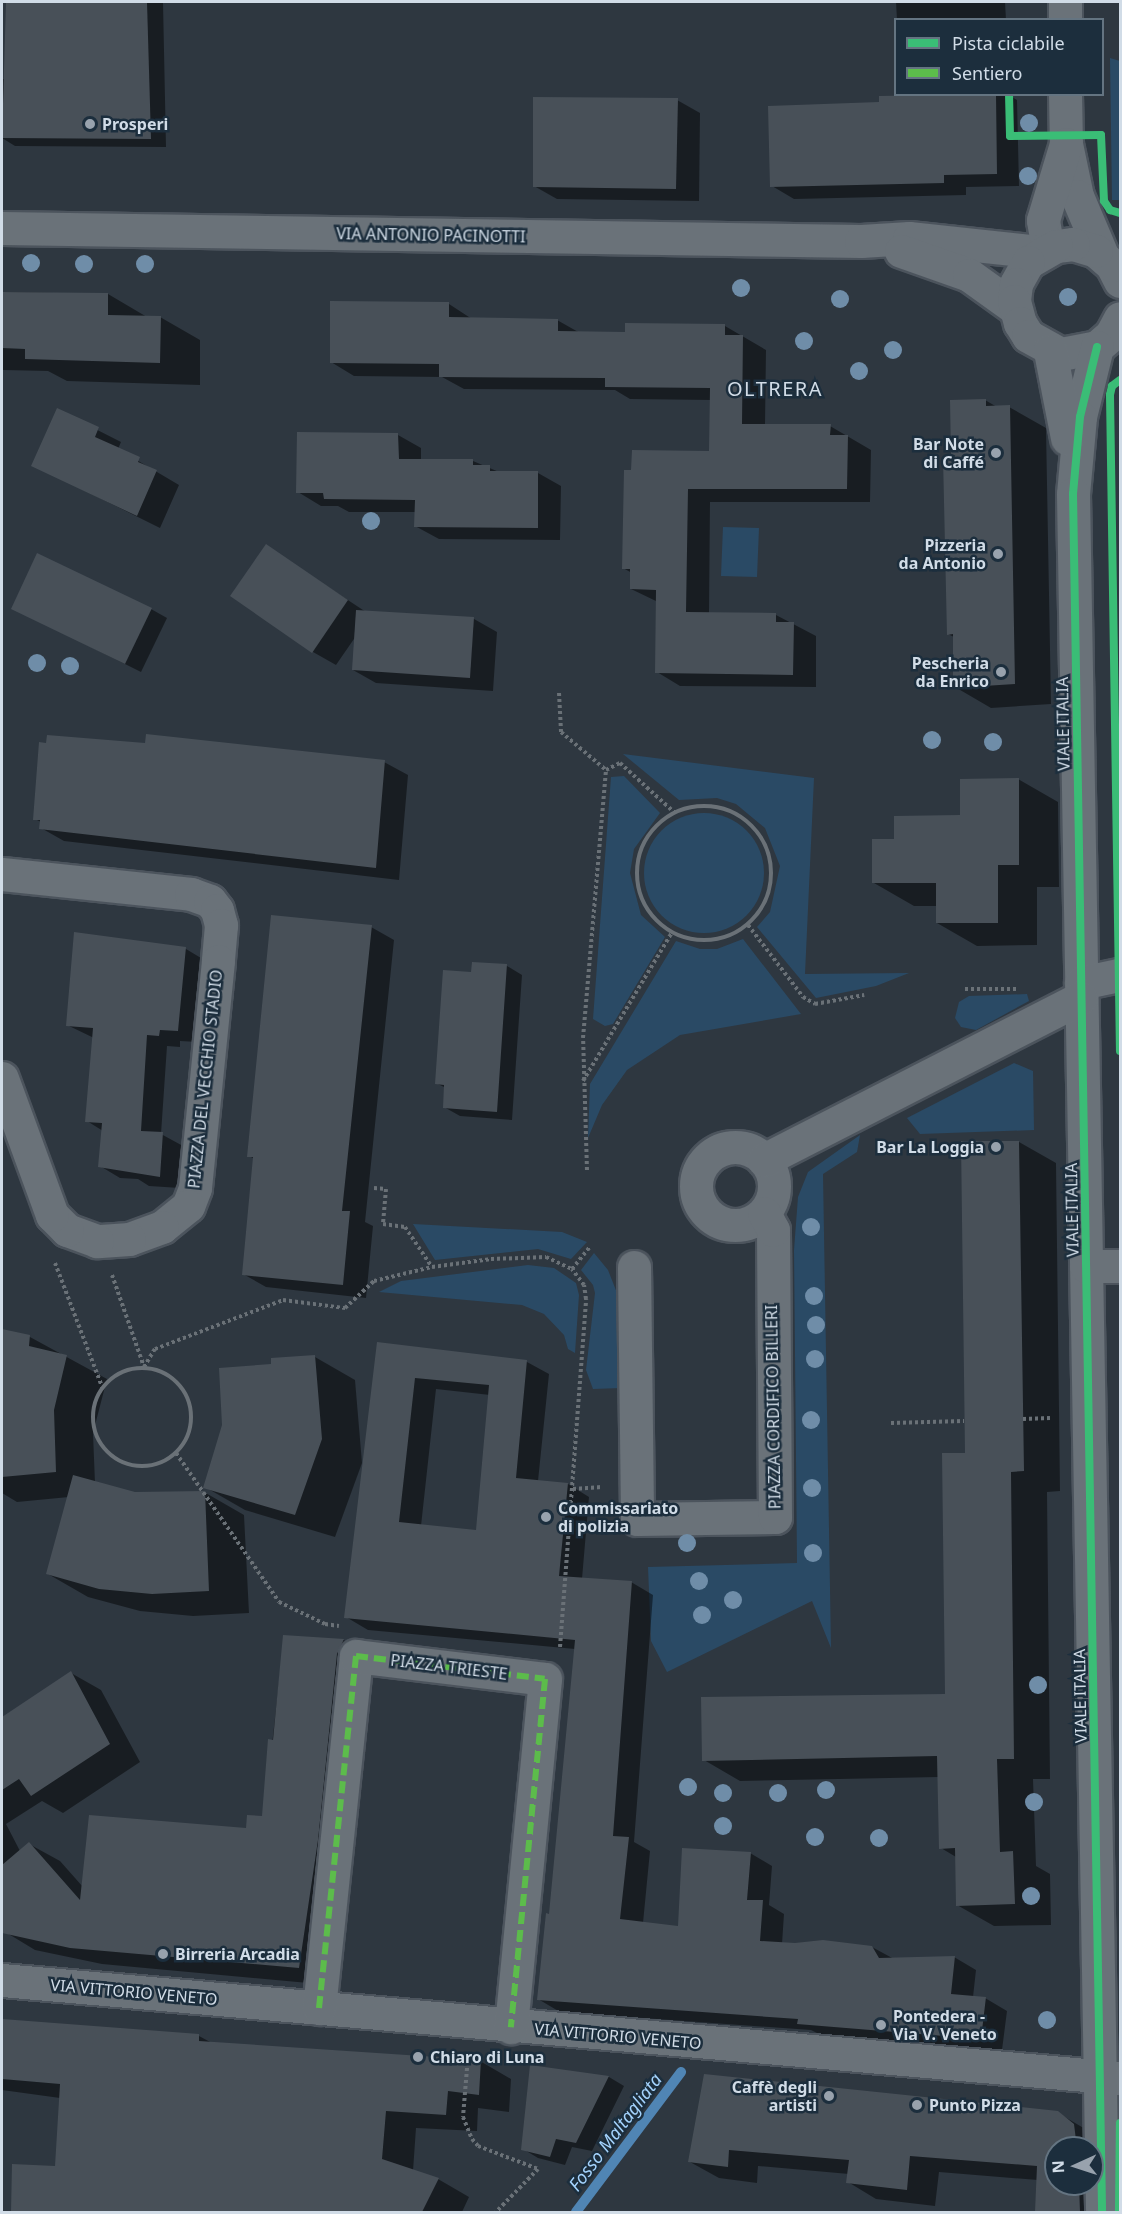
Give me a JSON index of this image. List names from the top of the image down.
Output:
{
  "streets": {
    "street": [
      "VIA ANTONIO PACINOTTI",
      "VIALE ITALIA",
      "PIAZZA DEL VECCHIO STADIO",
      "PIAZZA CORDIFICO BILLERI",
      "PIAZZA TRIESTE",
      "VIA VITTORIO VENETO"
    ]
  },
  "crossings": [
    ["VIALE ITALIA", "VIA VITTORIO VENETO"]
  ],
  "districts": ["OLTRERA"],
  "water": ["Fosso Maltagliata"],
  "places": [
    "Prosperi",
    "Bar Note di Caffé",
    "Pizzeria da Antonio",
    "Pescheria da Enrico",
    "Bar La Loggia",
    "Commissariato di polizia",
    "Birreria Arcadia",
    "Pontedera - Via V. Veneto",
    "Chiaro di Luna",
    "Caffè degli artisti",
    "Punto Pizza"
  ],
  "legend": ["Pista ciclabile", "Sentiero"],
  "north": "left"
}
